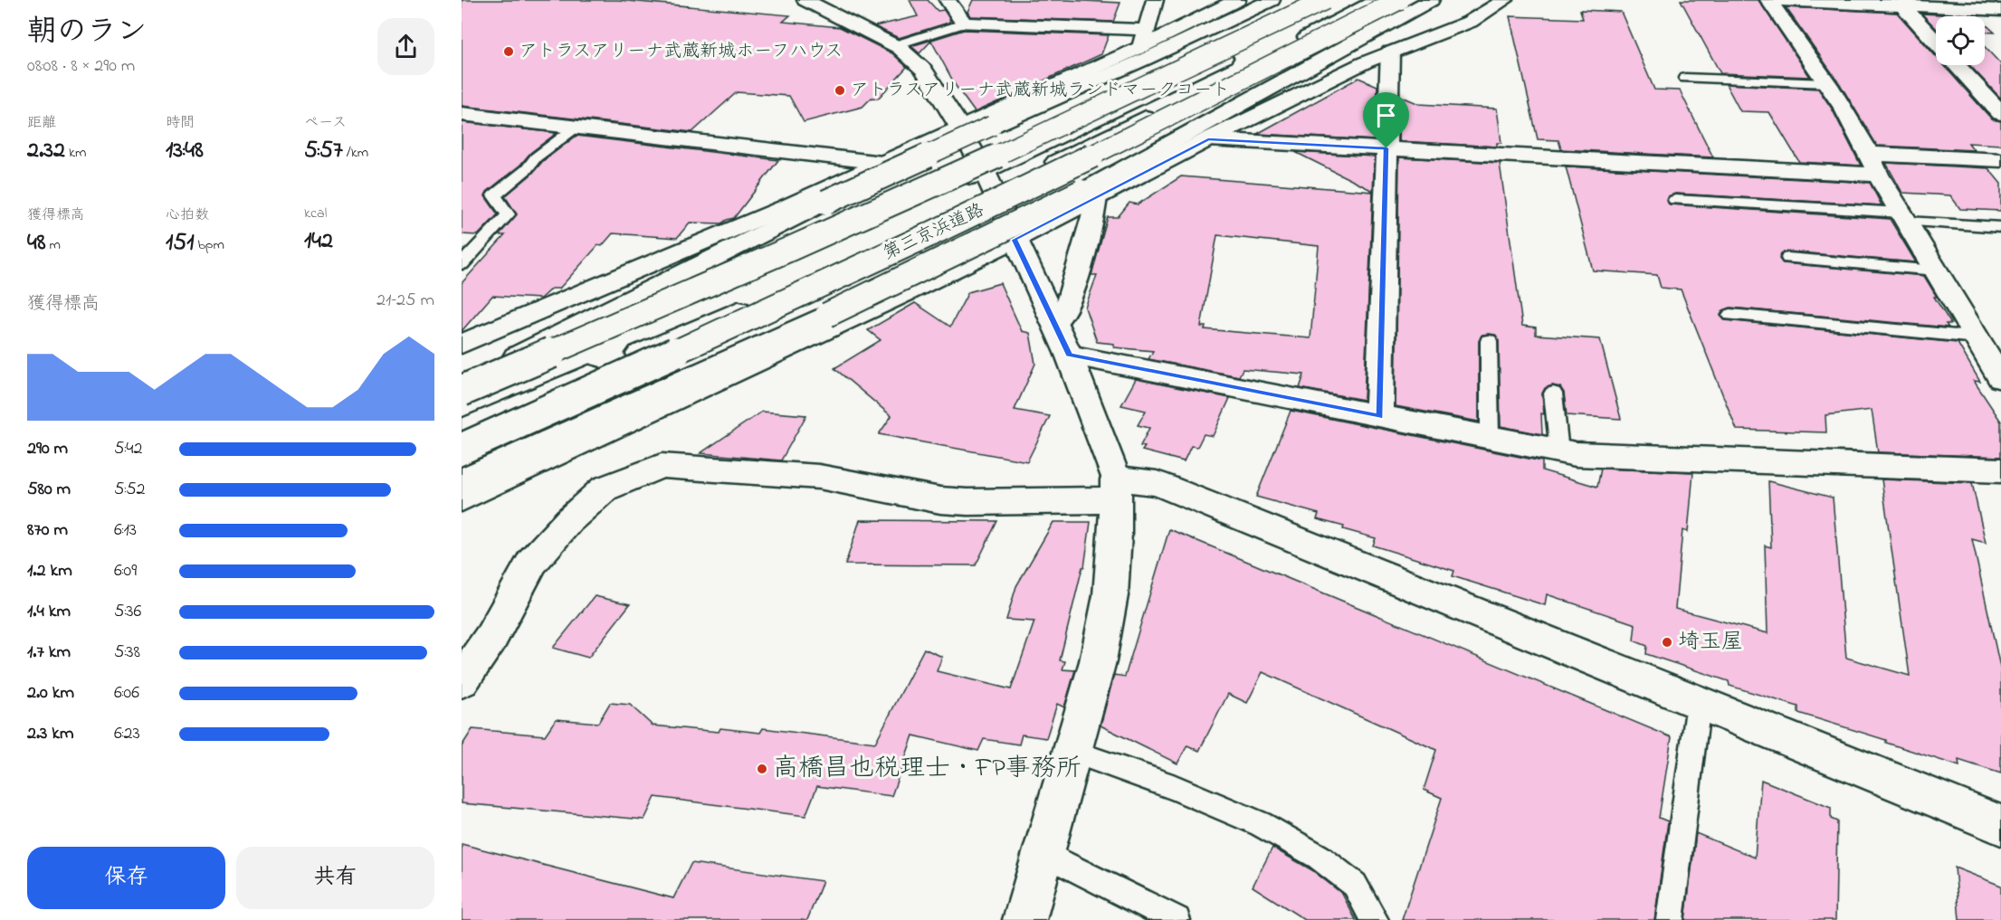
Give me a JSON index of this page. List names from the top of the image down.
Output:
{
  "streets": {
    "main road": ["第三京浜道路"]
  },
  "places": [
    "アトラスアリーナ武蔵新城ホーフハウス",
    "アトラスアリーナ武蔵新城ランドマークコート",
    "埼玉屋",
    "高橋昌也税理士・FP事務所"
  ],
  "page": {
    "heading": ["朝のラン", "08:08 · 8 × 290 m"],
    "stats": [
      ["距離", "2.32 km"],
      ["時間", "13:48"],
      ["ペース", "5:57 /km"],
      ["獲得標高", "48 m"],
      ["心拍数", "151 bpm"],
      ["kcal", "142"]
    ],
    "chart": ["獲得標高", "21–25 m"],
    "list": [
      {
        "name": "290 m",
        "note": "5:42"
      },
      {
        "name": "580 m",
        "note": "5:52"
      },
      {
        "name": "870 m",
        "note": "6:13"
      },
      {
        "name": "1.2 km",
        "note": "6:09"
      },
      {
        "name": "1.4 km",
        "note": "5:36"
      },
      {
        "name": "1.7 km",
        "note": "5:38"
      },
      {
        "name": "2.0 km",
        "note": "6:06"
      },
      {
        "name": "2.3 km",
        "note": "6:23"
      }
    ],
    "buttons": ["保存", "共有"]
  }
}
